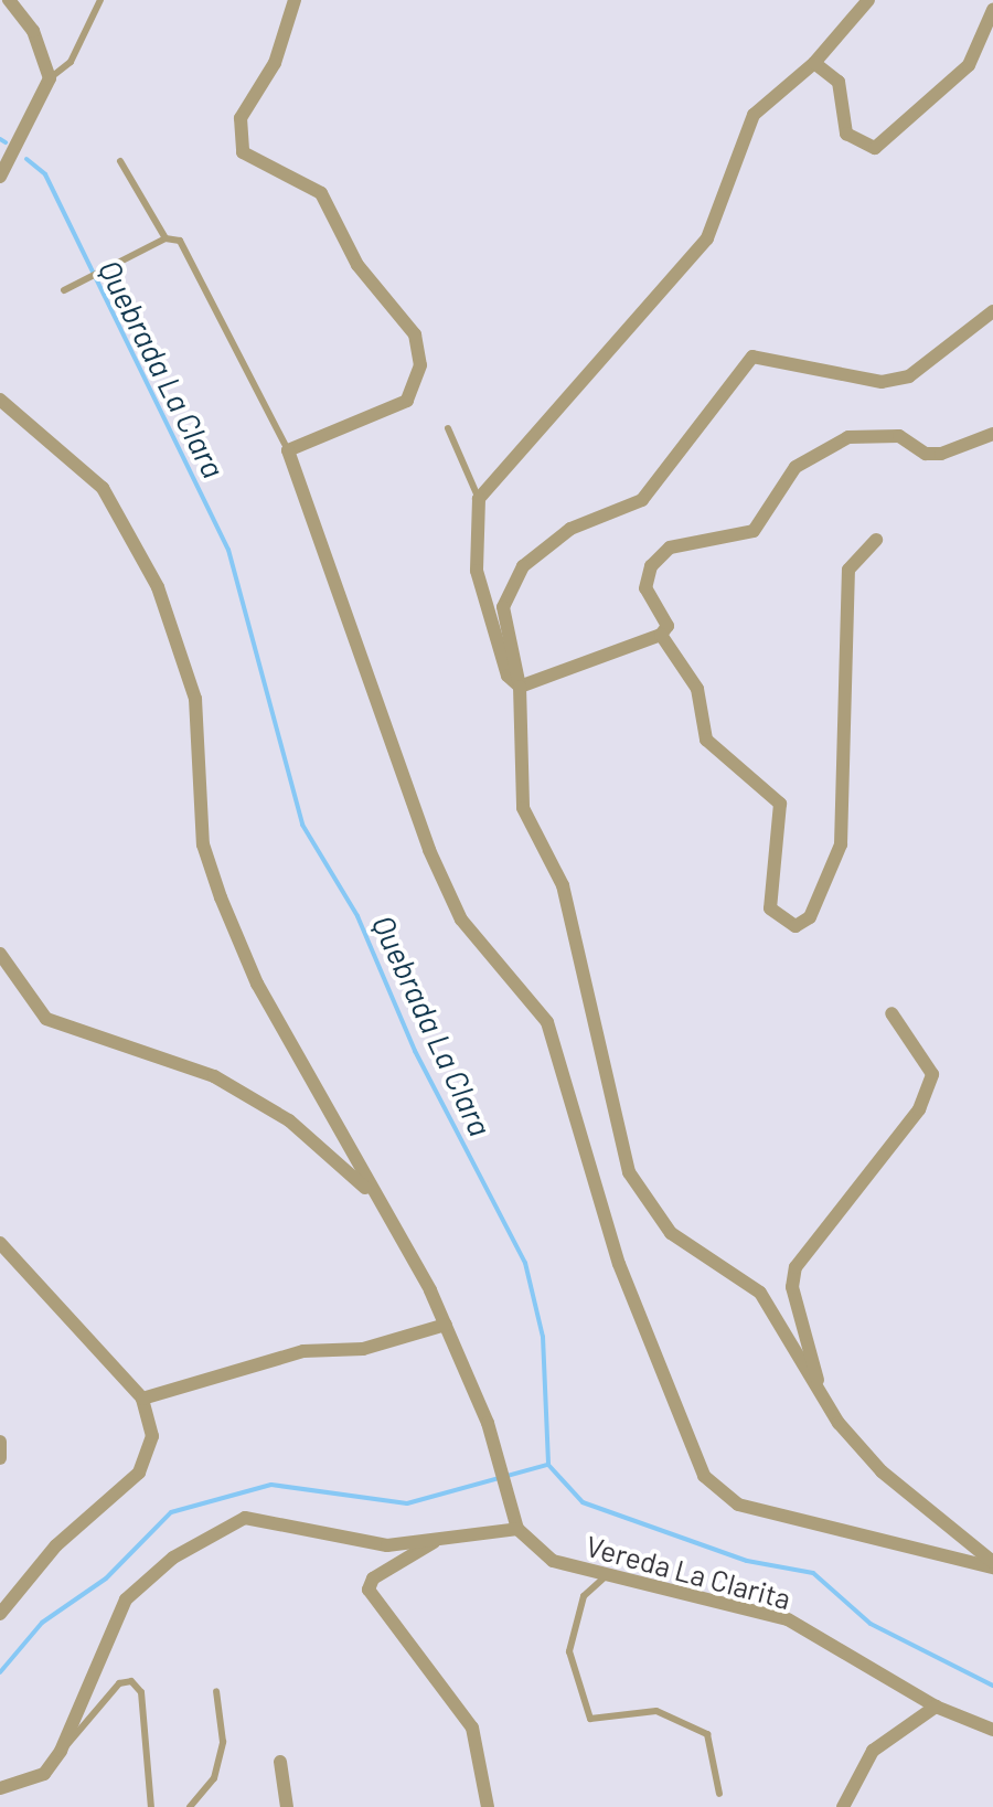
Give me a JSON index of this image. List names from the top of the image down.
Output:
{
  "streets": {
    "street": ["Vereda La Clarita"]
  },
  "water": ["Quebrada La Clara"]
}
